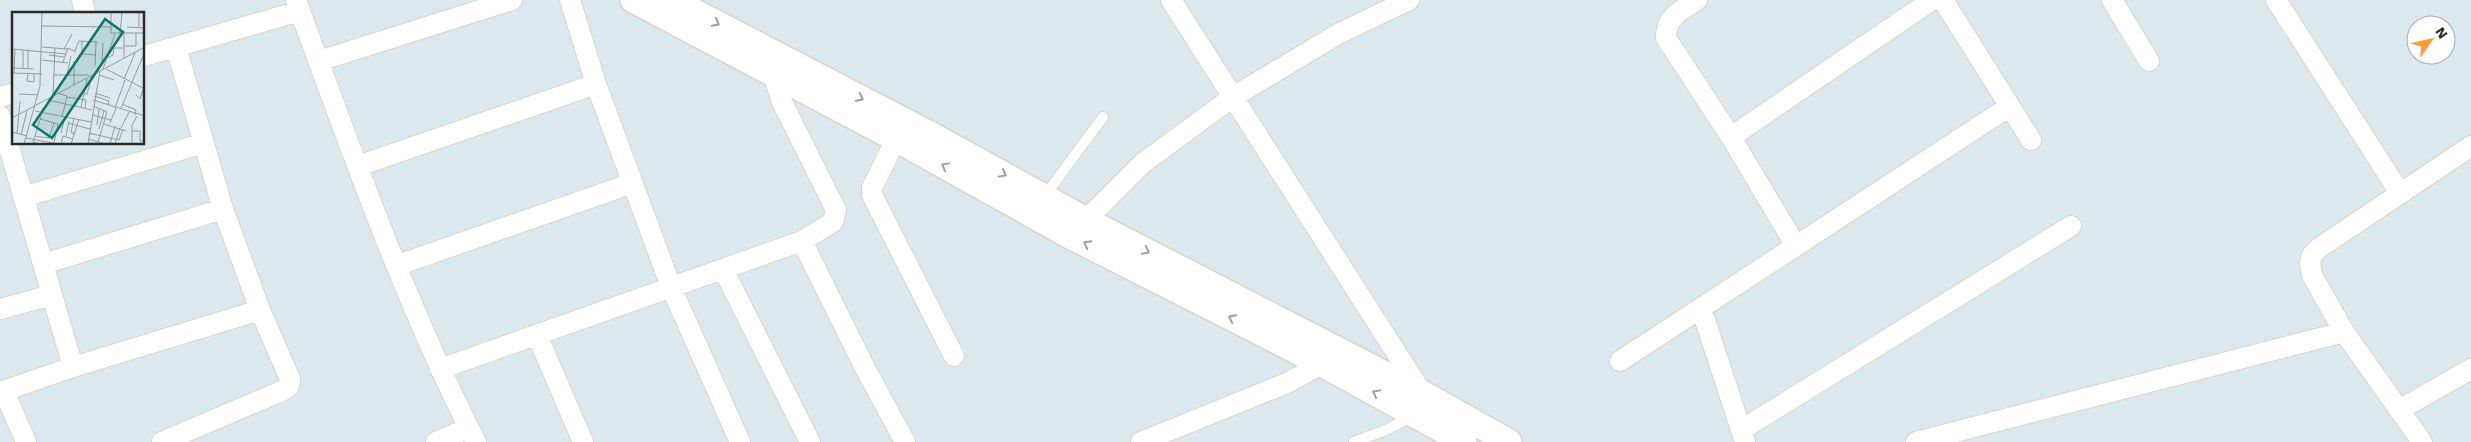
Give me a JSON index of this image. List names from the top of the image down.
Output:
{
  "north": "top right"
}
